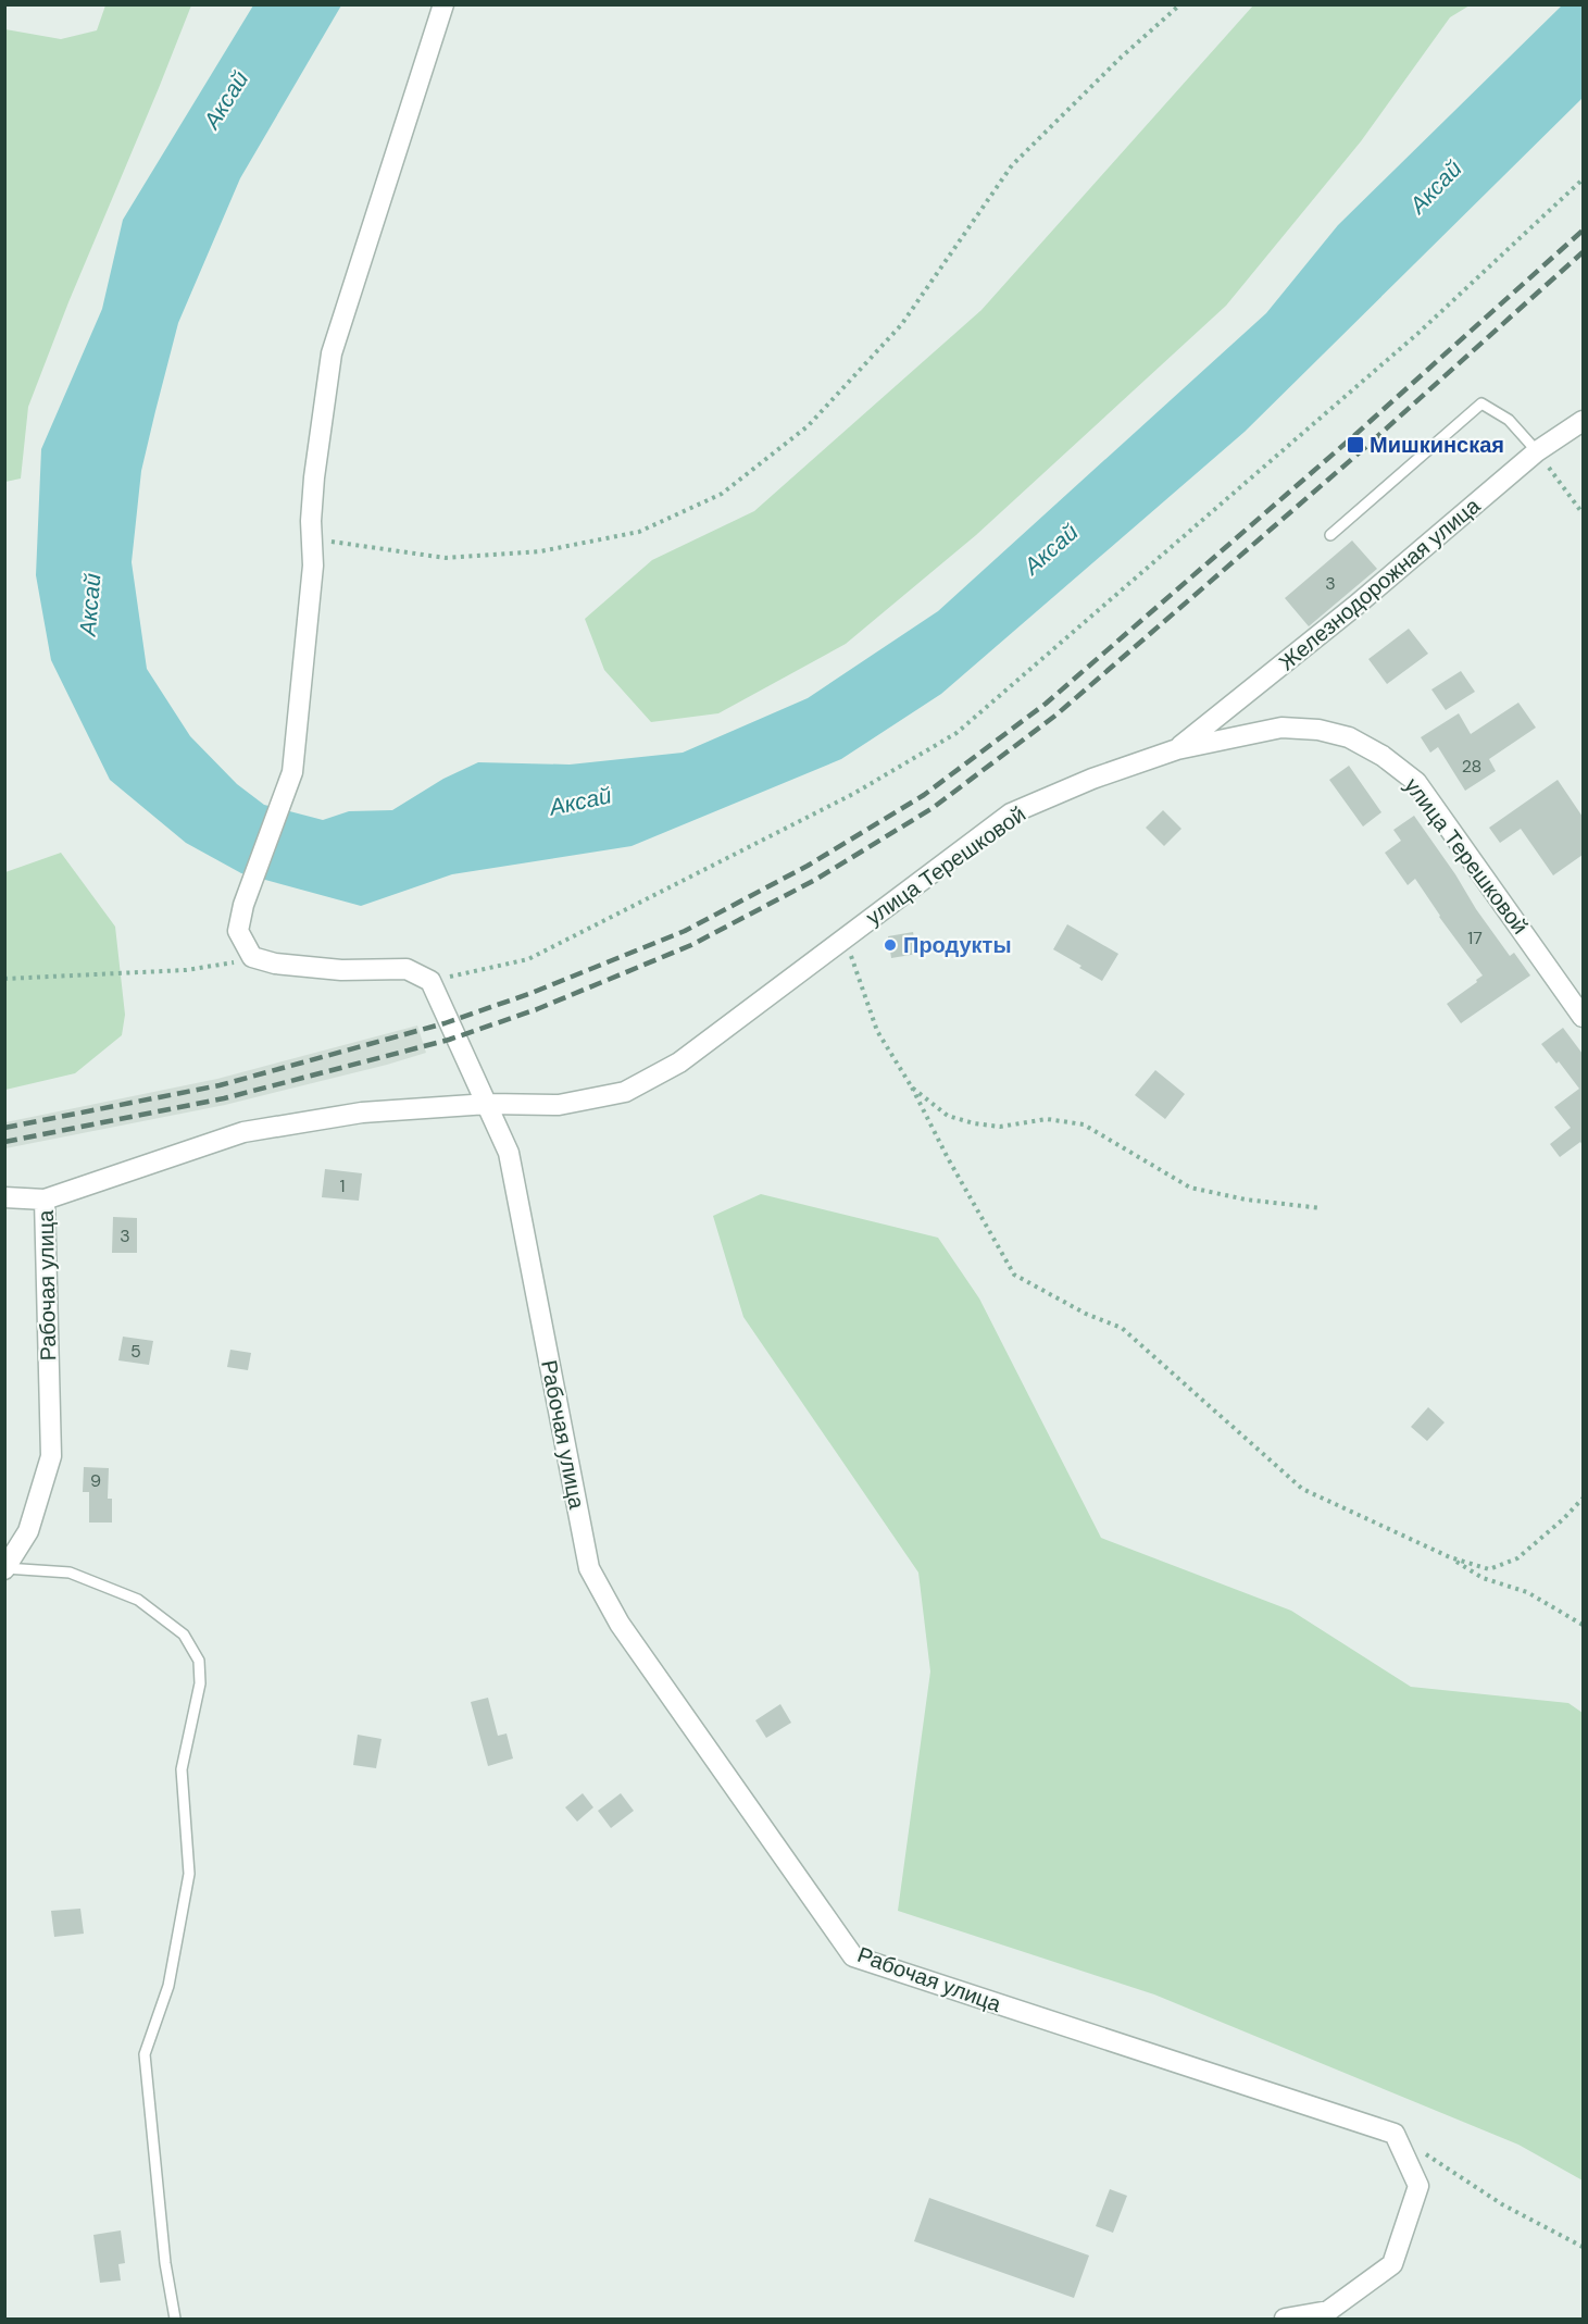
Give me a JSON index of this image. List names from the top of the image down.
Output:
{
  "streets": {
    "street": ["Железнодорожная улица", "улица Терешковой", "Рабочая улица"]
  },
  "crossings": [
    ["Железнодорожная улица", "улица Терешковой"],
    ["улица Терешковой", "Рабочая улица"]
  ],
  "water": ["Аксай"],
  "places": {
    "transit": ["Мишкинская"],
    "other": ["Продукты"]
  },
  "house_numbers": [
    "3",
    "28",
    "17",
    "1",
    "3",
    "5",
    "9"
  ]
}
